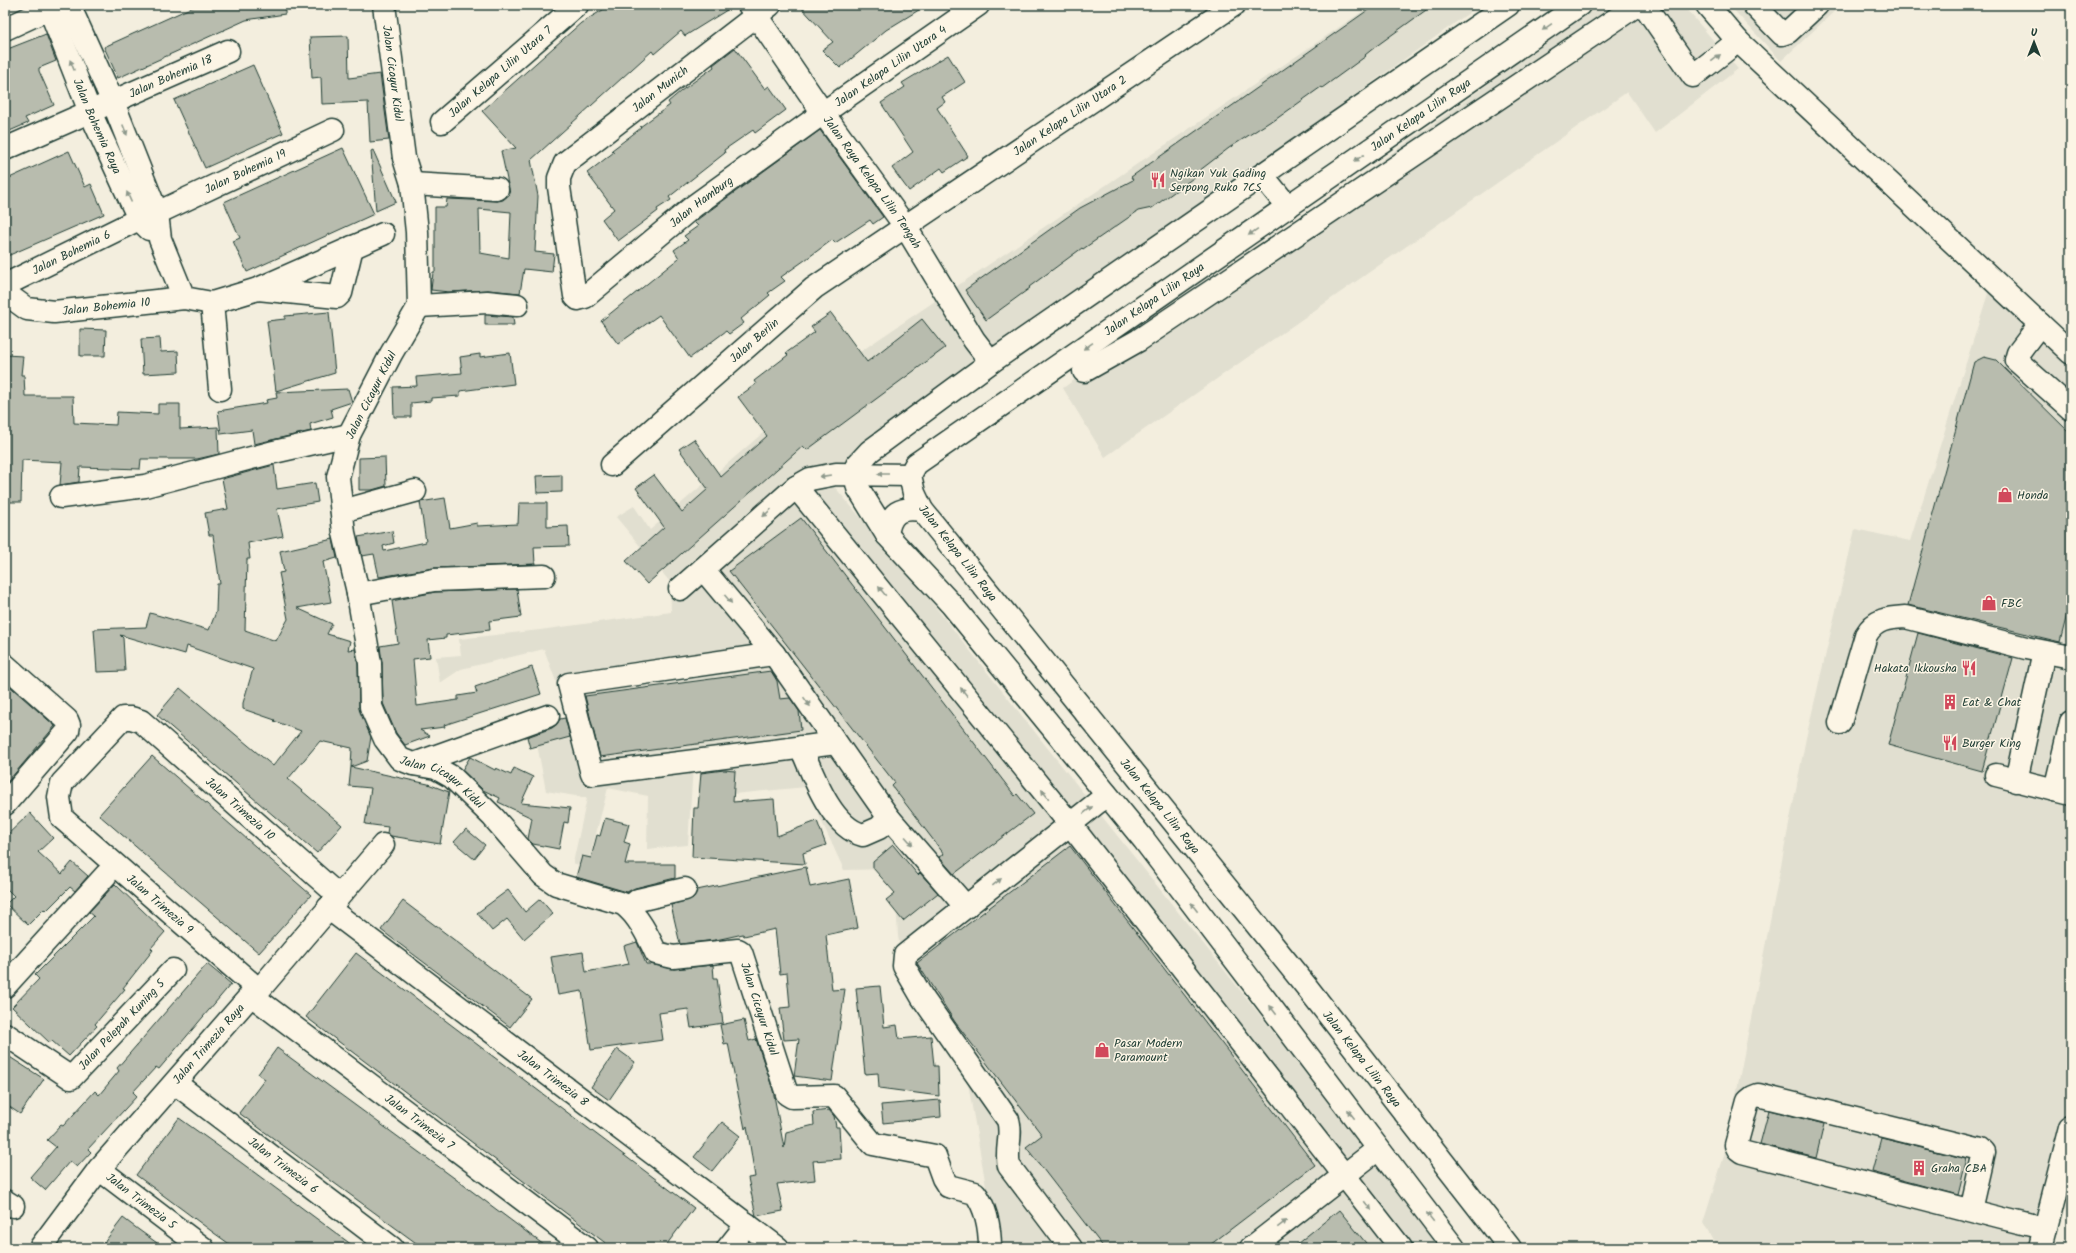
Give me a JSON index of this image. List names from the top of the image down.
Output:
{
  "streets": {
    "street": [
      "Jalan Kelapa Lilin Utara 4",
      "Jalan Kelapa Lilin Utara 7",
      "Jalan Cicayur Kidul",
      "Jalan Bohemia 18",
      "Jalan Munich",
      "Jalan Kelapa Lilin Utara 2",
      "Jalan Kelapa Lilin Raya",
      "Jalan Bohemia Raya",
      "Jalan Bohemia 19",
      "Jalan Raya Kelapa Lilin Tengah",
      "Jalan Hamburg",
      "Jalan Bohemia 6",
      "Jalan Bohemia 10",
      "Jalan Berlin",
      "Jalan Trimezia 10",
      "Jalan Trimezia 9",
      "Jalan Pelepah Kuning 5",
      "Jalan Trimezia Raya",
      "Jalan Trimezia 8",
      "Jalan Trimezia 7",
      "Jalan Trimezia 6",
      "Jalan Trimezia 5"
    ]
  },
  "crossings": [
    ["Jalan Kelapa Lilin Utara 4", "Jalan Raya Kelapa Lilin Tengah"],
    ["Jalan Kelapa Lilin Utara 4", "Jalan Hamburg"],
    ["Jalan Bohemia 18", "Jalan Bohemia Raya"],
    ["Jalan Munich", "Jalan Raya Kelapa Lilin Tengah"],
    ["Jalan Munich", "Jalan Hamburg"],
    ["Jalan Kelapa Lilin Utara 2", "Jalan Raya Kelapa Lilin Tengah"],
    ["Jalan Kelapa Lilin Utara 2", "Jalan Berlin"],
    ["Jalan Bohemia Raya", "Jalan Bohemia 19"],
    ["Jalan Bohemia Raya", "Jalan Bohemia 6"],
    ["Jalan Bohemia Raya", "Jalan Bohemia 10"],
    ["Jalan Bohemia 19", "Jalan Bohemia 6"],
    ["Jalan Raya Kelapa Lilin Tengah", "Jalan Hamburg"],
    ["Jalan Raya Kelapa Lilin Tengah", "Jalan Berlin"],
    ["Jalan Trimezia 10", "Jalan Trimezia 9"],
    ["Jalan Trimezia 10", "Jalan Trimezia Raya"],
    ["Jalan Trimezia 10", "Jalan Trimezia 8"],
    ["Jalan Trimezia 9", "Jalan Trimezia Raya"],
    ["Jalan Trimezia 9", "Jalan Trimezia 7"],
    ["Jalan Trimezia Raya", "Jalan Trimezia 8"],
    ["Jalan Trimezia Raya", "Jalan Trimezia 7"],
    ["Jalan Trimezia Raya", "Jalan Trimezia 6"],
    ["Jalan Trimezia Raya", "Jalan Trimezia 5"]
  ],
  "places": {
    "restaurant": ["Ngikan Yuk Gading Serpong Ruko 7CS", "Hakata Ikkousha", "Burger King"],
    "shop": ["Honda", "FBC", "Pasar Modern Paramount"],
    "building": ["Eat & Chat", "Graha CBA"]
  },
  "north": "top"
}
